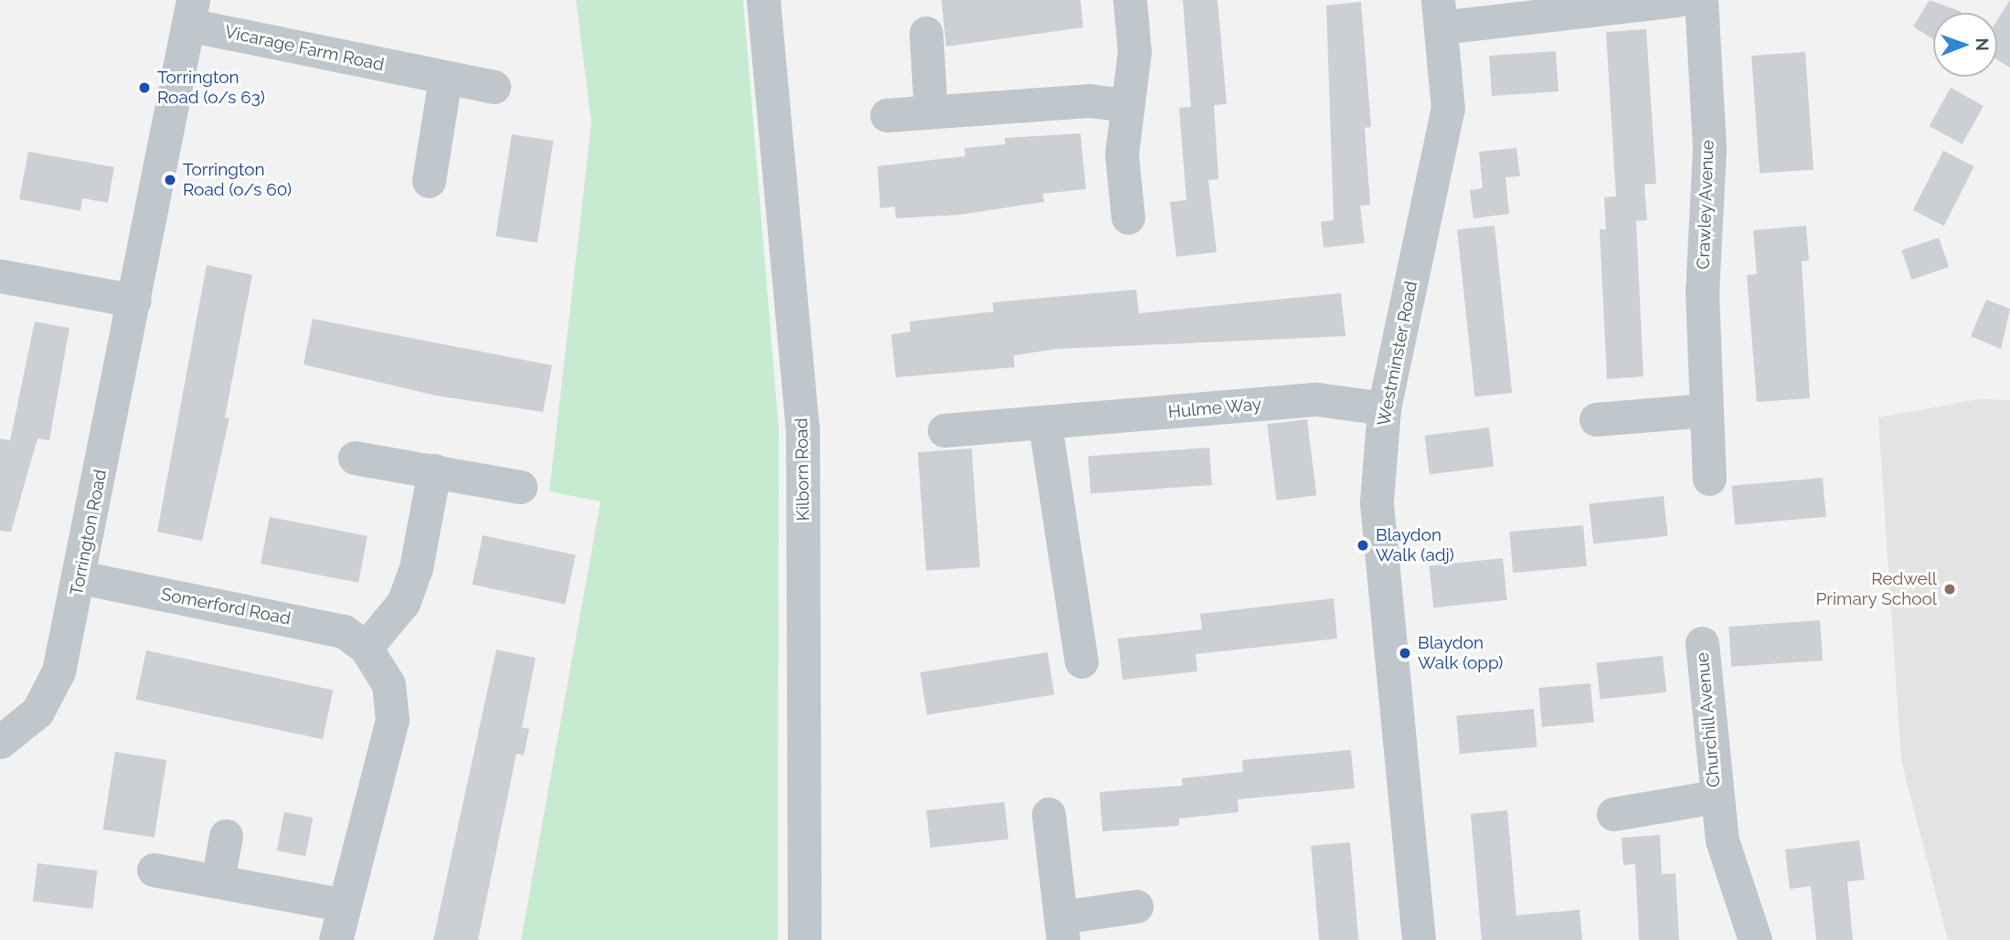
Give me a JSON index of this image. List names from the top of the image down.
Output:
{
  "streets": {
    "street": [
      "Vicarage Farm Road",
      "Crawley Avenue",
      "Westminster Road",
      "Hulme Way",
      "Kilborn Road",
      "Torrington Road",
      "Somerford Road",
      "Churchill Avenue"
    ]
  },
  "crossings": [
    ["Vicarage Farm Road", "Torrington Road"],
    ["Westminster Road", "Hulme Way"],
    ["Torrington Road", "Somerford Road"]
  ],
  "places": [
    "Torrington Road (o/s 63)",
    "Torrington Road (o/s 60)",
    "Blaydon Walk (adj)",
    "Redwell Primary School",
    "Blaydon Walk (opp)"
  ],
  "north": "right"
}
